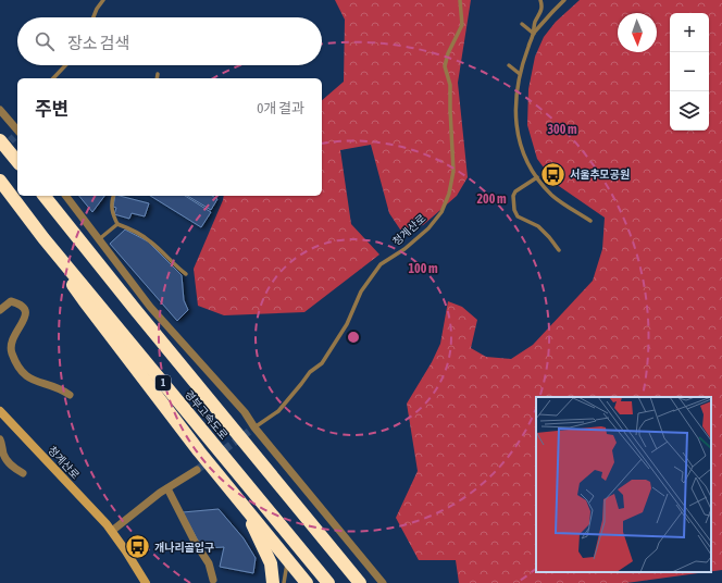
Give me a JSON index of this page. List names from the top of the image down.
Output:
{
  "streets": {
    "highway": ["1", "경부고속도로"],
    "main road": ["청계산로"]
  },
  "places": {
    "bus stop": ["서울추모공원", "개나리골입구"]
  },
  "north": "bottom",
  "page": {
    "map_buttons": ["+", "−"],
    "search": "장소 검색",
    "heading": ["주변", "0개 결과"]
  },
  "rings": ["300 m", "200 m", "100 m"]
}
